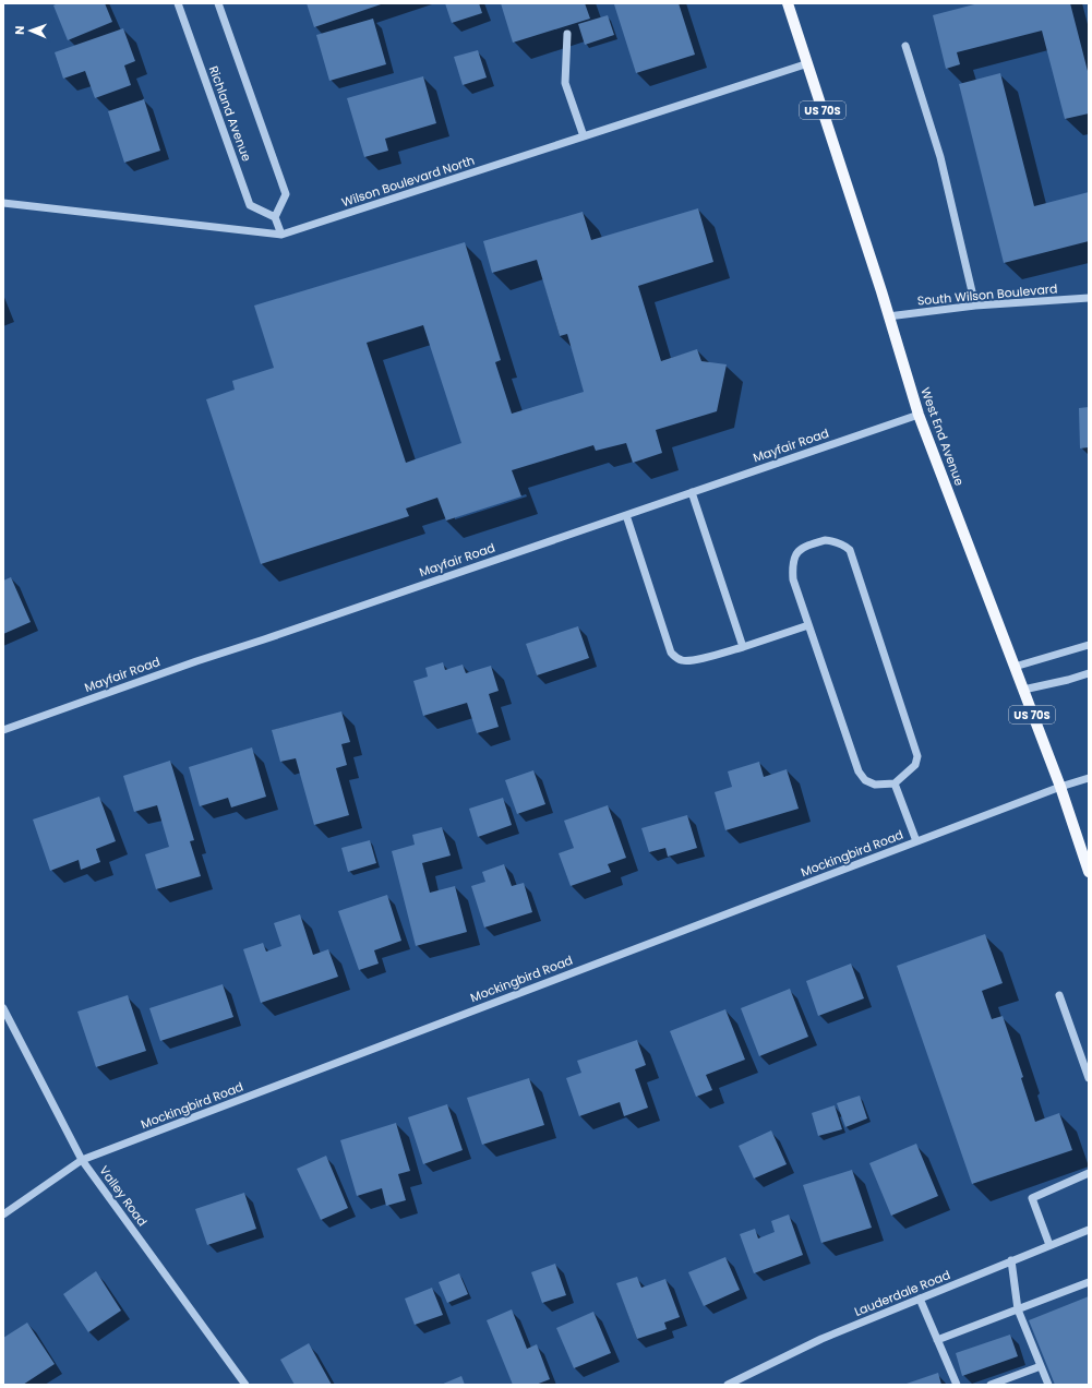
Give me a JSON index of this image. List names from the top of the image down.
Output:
{
  "streets": {
    "main road": ["US 70S", "West End Avenue"],
    "street": [
      "Richland Avenue",
      "Wilson Boulevard North",
      "South Wilson Boulevard",
      "Mayfair Road",
      "Mockingbird Road",
      "Valley Road",
      "Lauderdale Road"
    ]
  },
  "crossings": [
    ["Wilson Boulevard North", "West End Avenue"],
    ["South Wilson Boulevard", "West End Avenue"],
    ["West End Avenue", "Mayfair Road"],
    ["West End Avenue", "Mockingbird Road"],
    ["Mockingbird Road", "Valley Road"]
  ],
  "north": "left"
}
